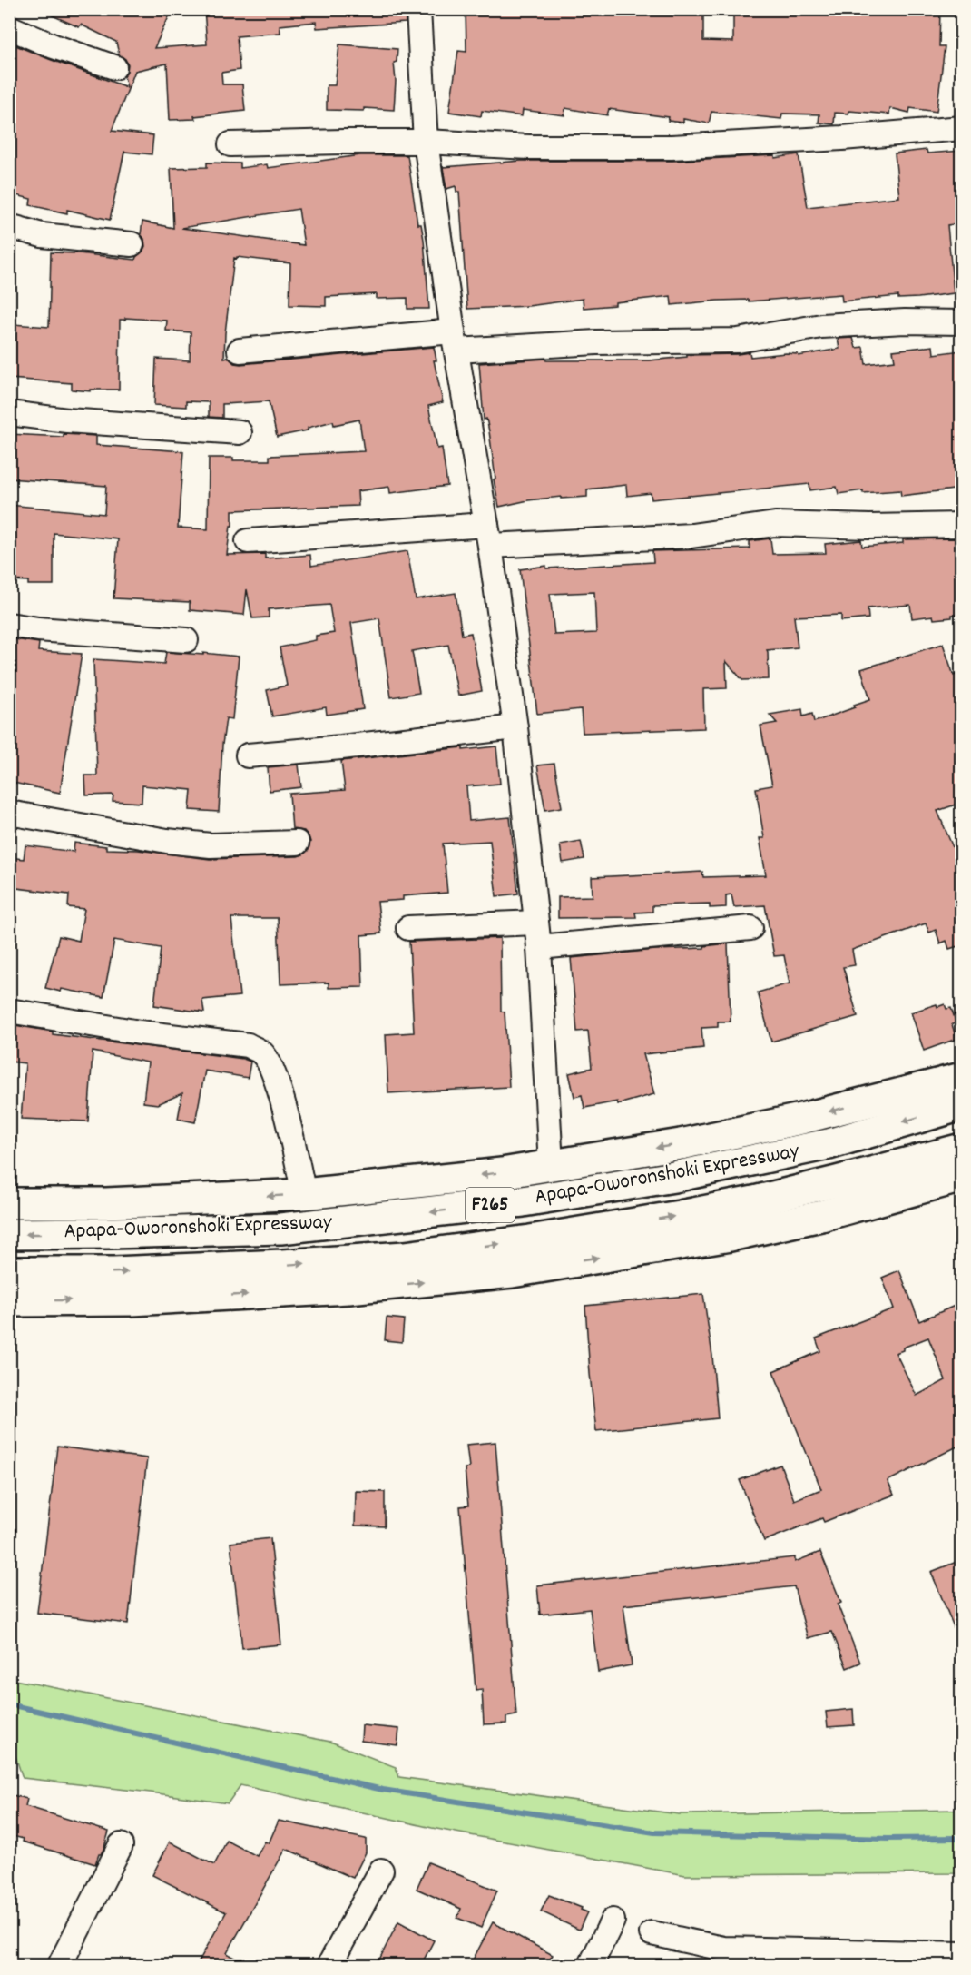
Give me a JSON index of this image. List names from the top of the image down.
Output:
{
  "streets": {
    "main road": ["Apapa-Oworonshoki Expressway", "F265"]
  }
}
